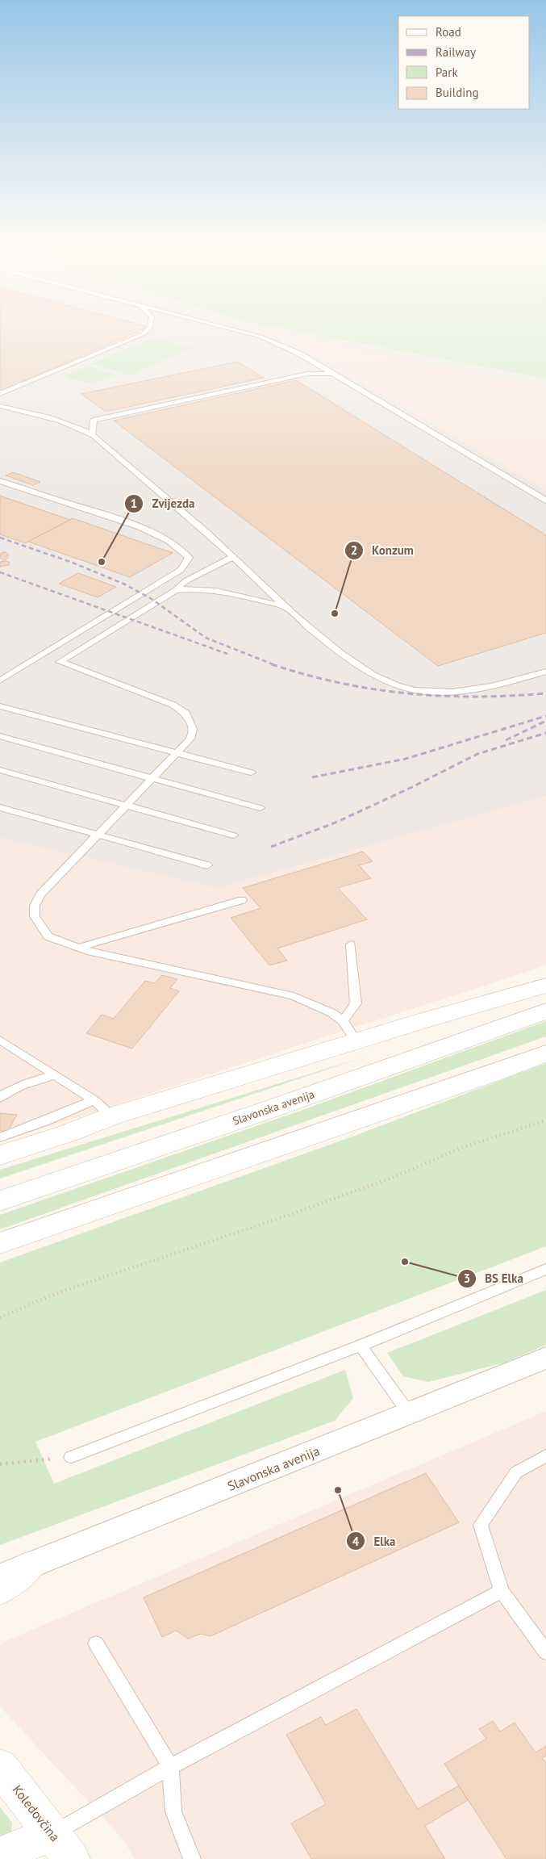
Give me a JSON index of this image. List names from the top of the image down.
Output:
{
  "streets": {
    "main road": ["Slavonska avenija", "Koledovčina"]
  },
  "places": [
    "Zvijezda",
    "Konzum",
    "BS Elka",
    "Elka"
  ],
  "legend": [
    "Road",
    "Railway",
    "Park",
    "Building"
  ]
}
